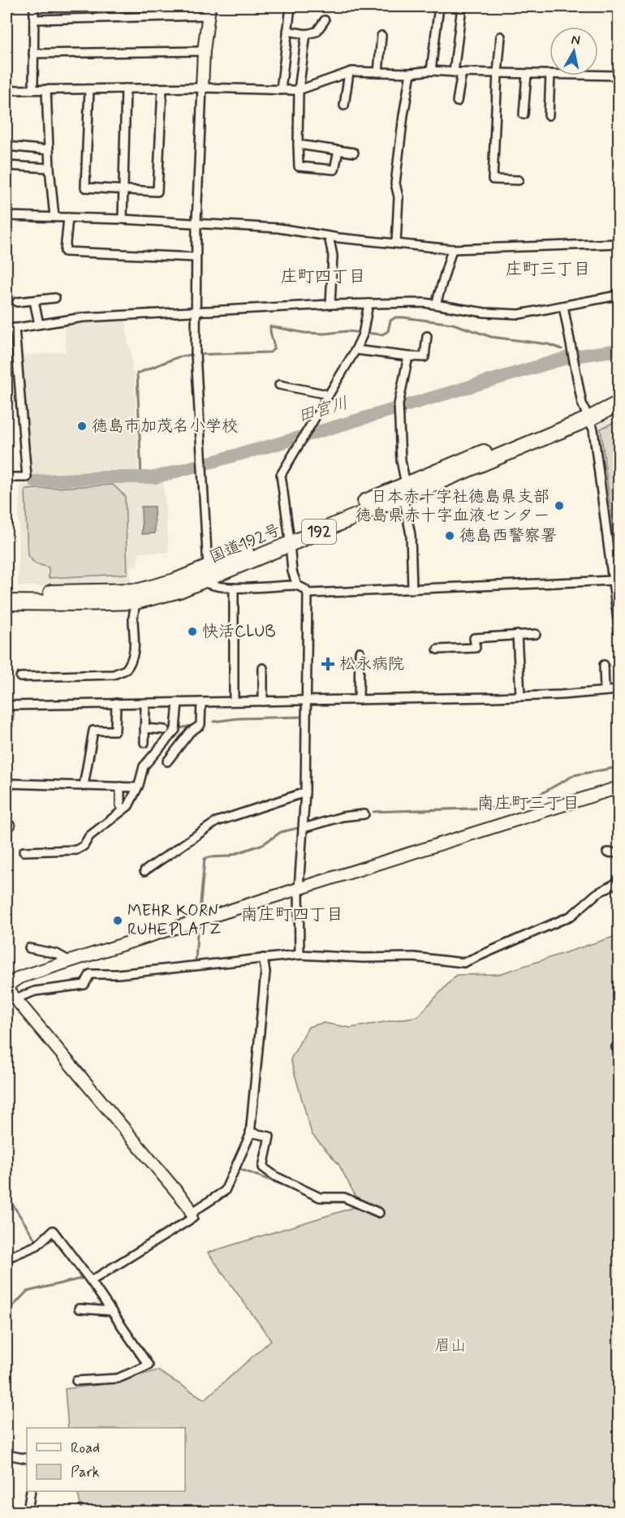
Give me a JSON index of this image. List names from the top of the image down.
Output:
{
  "streets": {
    "highway": ["192", "国道192号"]
  },
  "districts": [
    "庄町三丁目",
    "庄町四丁目",
    "南庄町三丁目",
    "南庄町四丁目"
  ],
  "water": ["田宮川"],
  "parks": ["眉山"],
  "places": {
    "other": [
      "徳島市加茂名小学校",
      "日本赤十字社徳島県支部 徳島県赤十字血液センター",
      "徳島西警察署",
      "快活CLUB",
      "MEHR KORN RUHEPLATZ"
    ],
    "health": ["松永病院"]
  },
  "legend": ["Road", "Park"],
  "north": "top"
}
